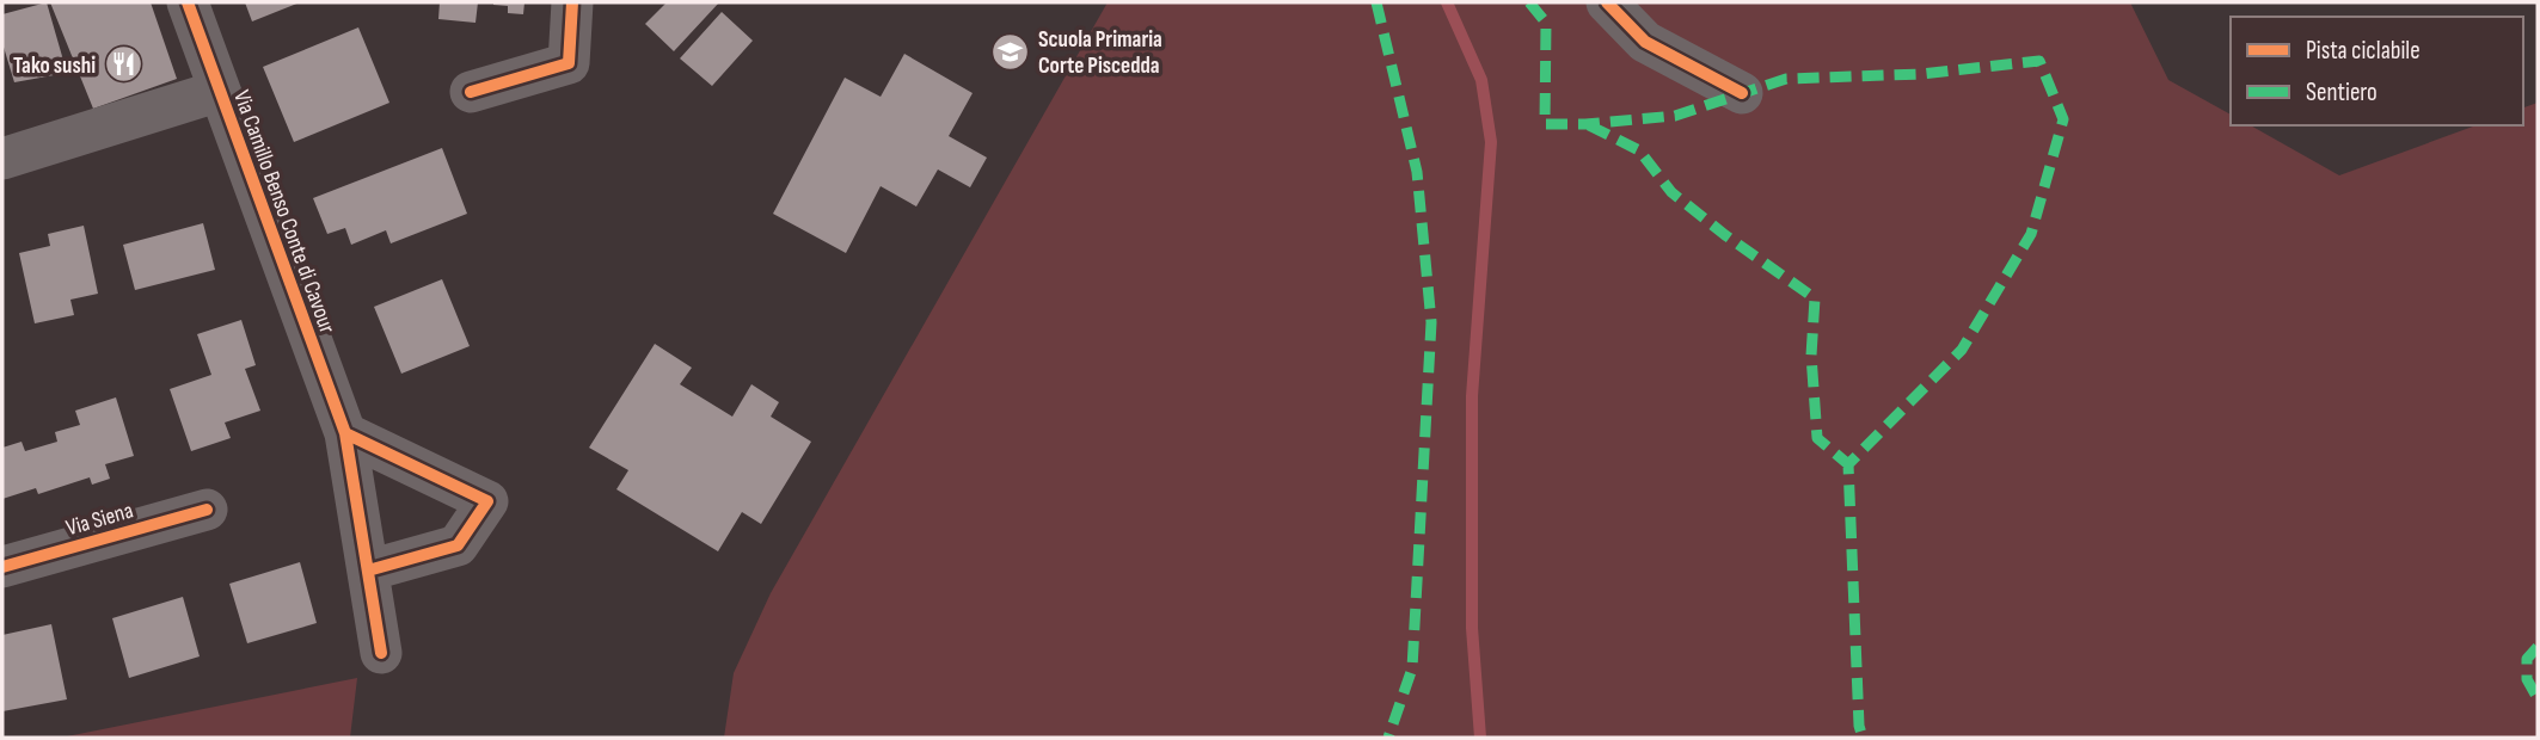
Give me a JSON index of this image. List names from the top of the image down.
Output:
{
  "streets": {
    "street": ["Via Camillo Benso Conte di Cavour", "Via Siena"]
  },
  "places": {
    "school or university": ["Scuola Primaria Corte Piscedda"],
    "restaurant": ["Tako sushi"]
  },
  "legend": ["Pista ciclabile", "Sentiero"]
}
